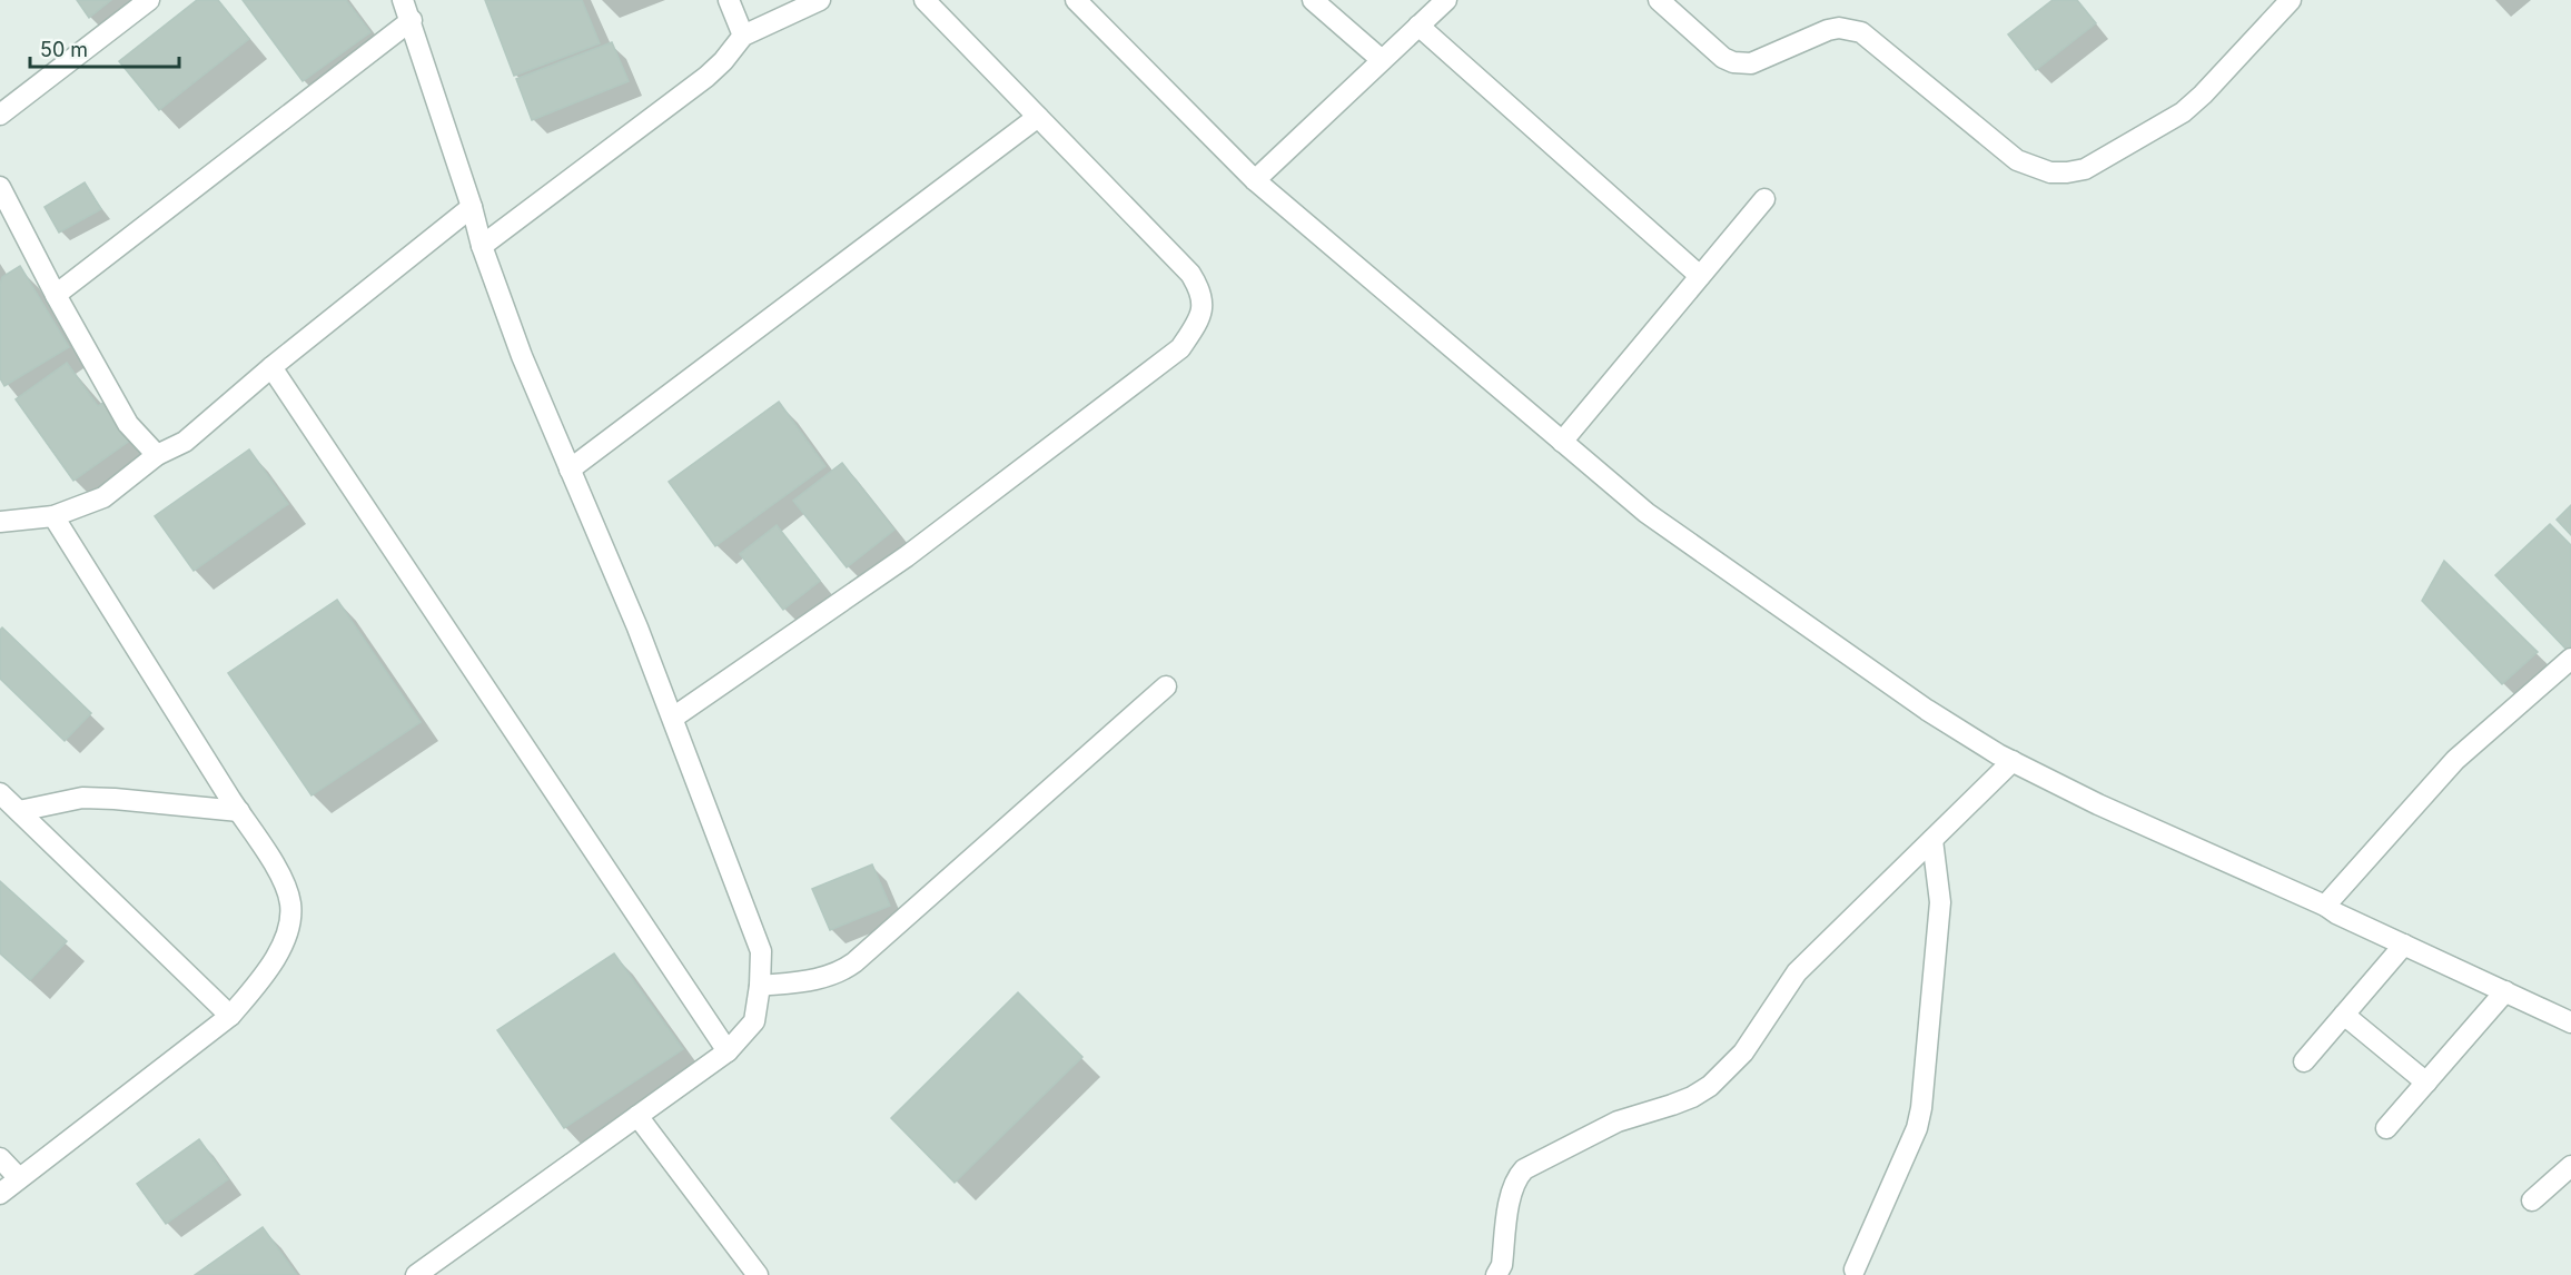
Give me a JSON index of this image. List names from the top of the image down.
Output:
{
  "scale_bar": "50 m"
}
